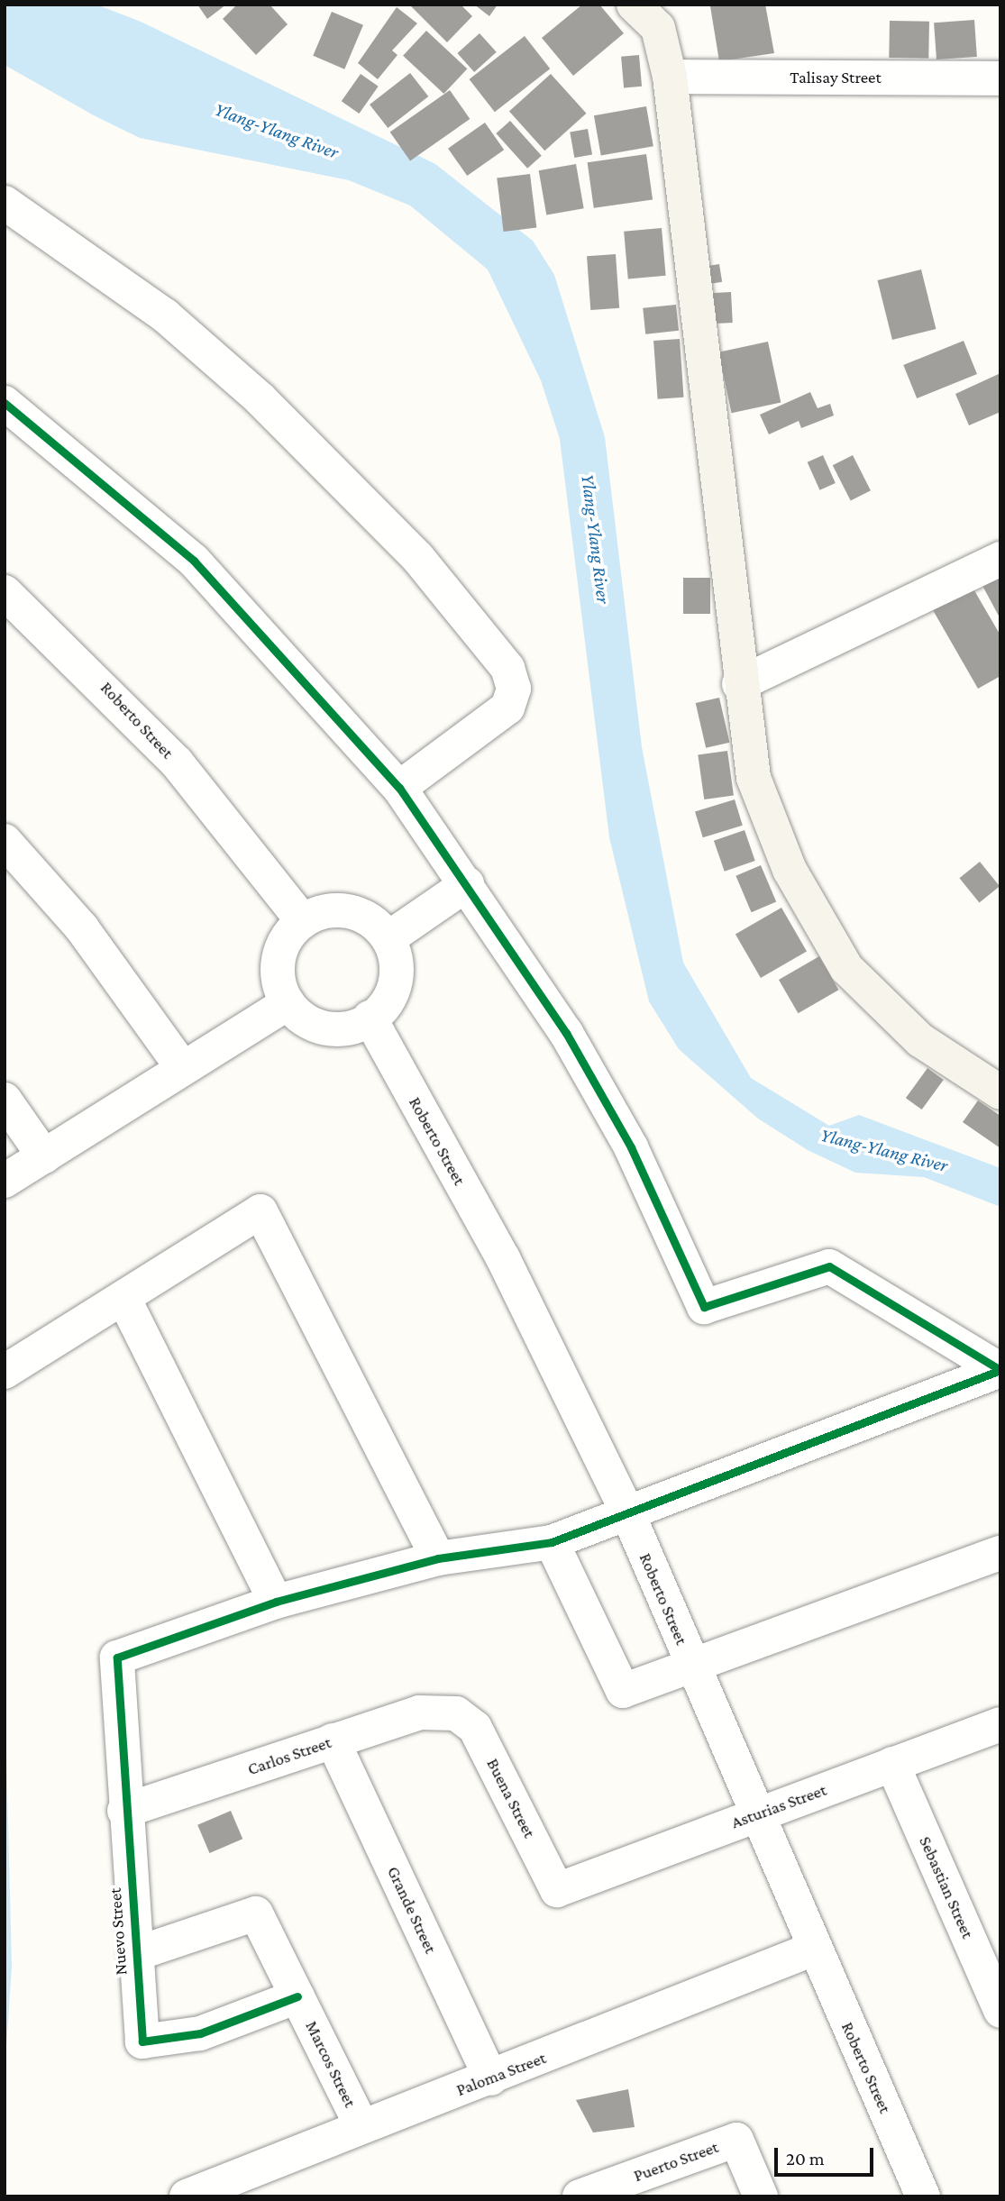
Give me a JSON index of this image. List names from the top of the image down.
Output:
{
  "streets": {
    "street": [
      "Talisay Street",
      "Roberto Street",
      "Carlos Street",
      "Buena Street",
      "Asturias Street",
      "Sebastian Street",
      "Grande Street",
      "Nuevo Street",
      "Marcos Street",
      "Paloma Street",
      "Puerto Street"
    ]
  },
  "crossings": [
    ["Roberto Street", "Asturias Street"],
    ["Roberto Street", "Paloma Street"],
    ["Carlos Street", "Buena Street"],
    ["Carlos Street", "Grande Street"],
    ["Carlos Street", "Nuevo Street"],
    ["Buena Street", "Asturias Street"],
    ["Asturias Street", "Sebastian Street"],
    ["Grande Street", "Paloma Street"],
    ["Nuevo Street", "Marcos Street"],
    ["Marcos Street", "Paloma Street"]
  ],
  "water": ["Ylang-Ylang River"],
  "scale_bar": "20 m"
}
